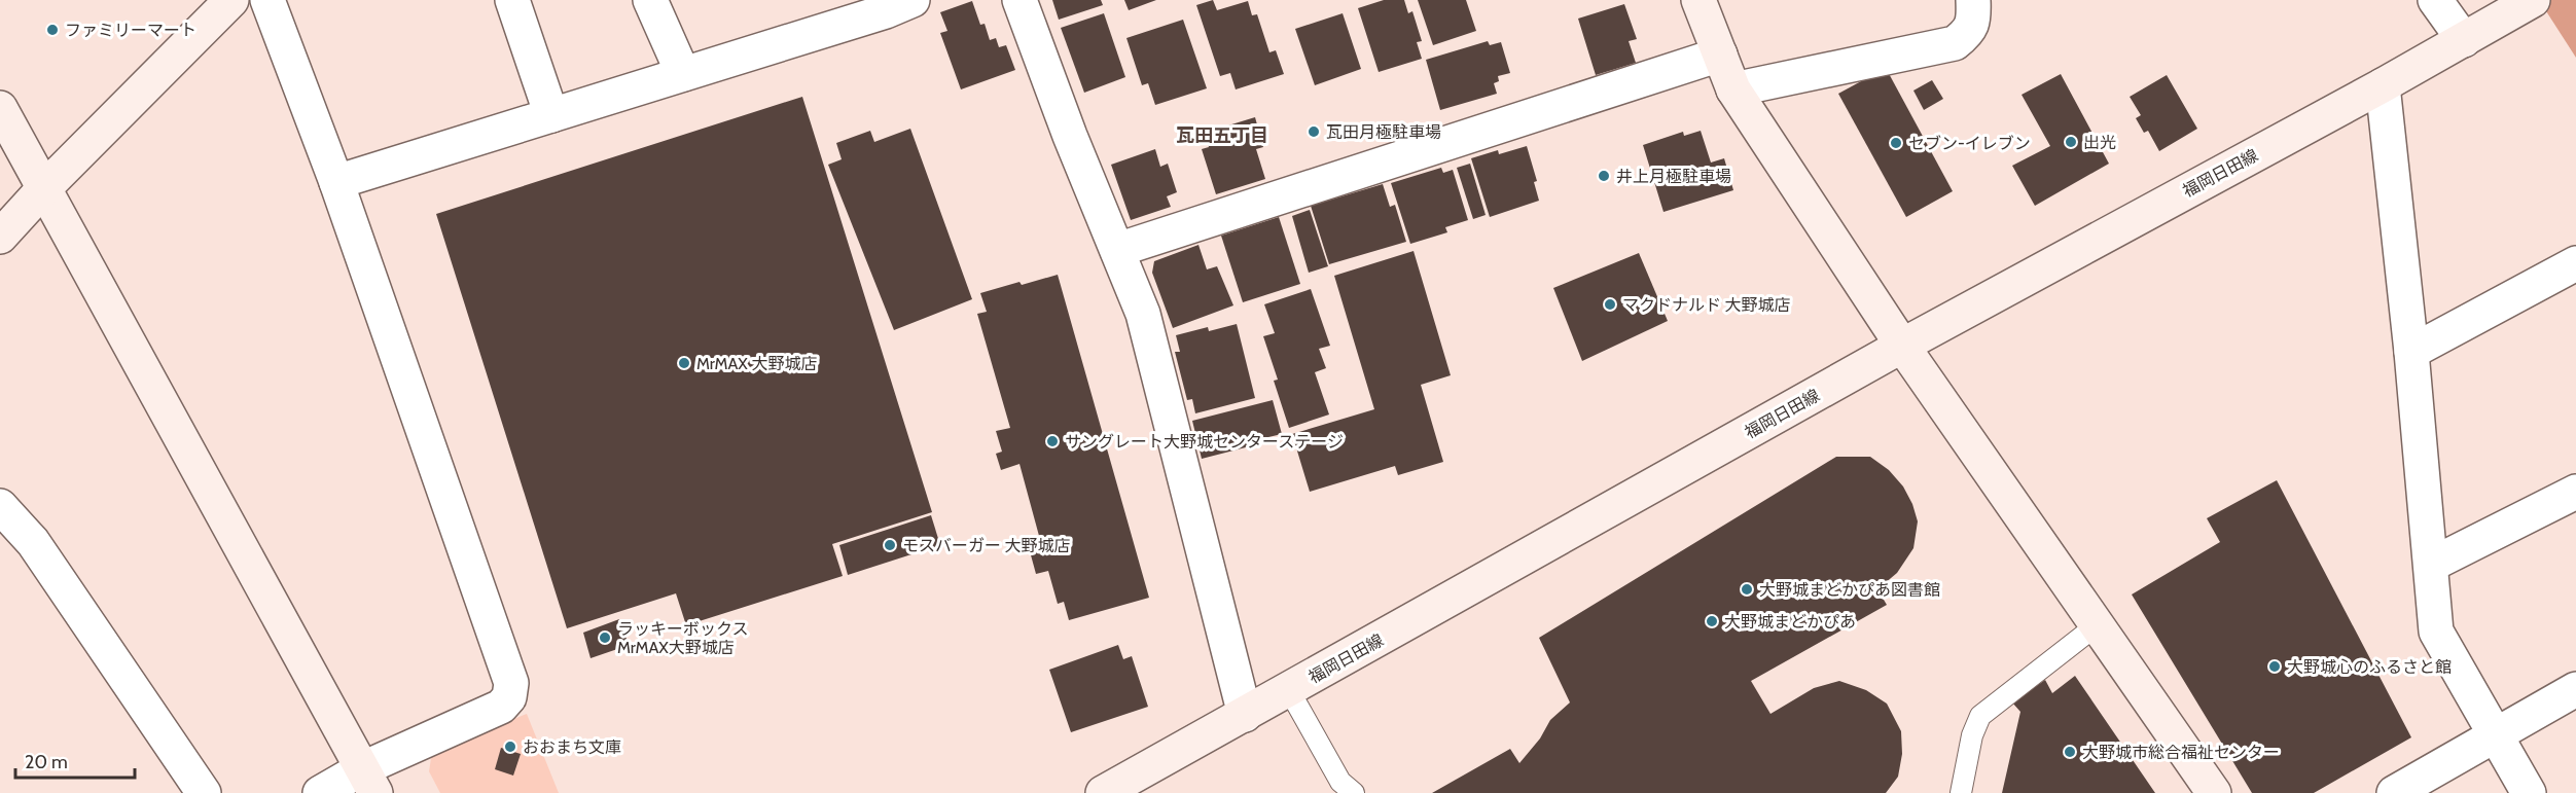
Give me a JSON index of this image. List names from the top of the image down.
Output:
{
  "streets": {
    "street": ["福岡日田線"]
  },
  "districts": ["瓦田五丁目"],
  "places": [
    "ファミリーマート",
    "瓦田月極駐車場",
    "出光",
    "セブン-イレブン",
    "井上月極駐車場",
    "マクドナルド 大野城店",
    "MrMAX 大野城店",
    "サングレート大野城センターステージ",
    "モスバーガー 大野城店",
    "大野城まどかぴあ図書館",
    "大野城まどかぴあ",
    "ラッキーボックス MrMAX大野城店",
    "大野城心のふるさと館",
    "おおまち文庫",
    "大野城市総合福祉センター"
  ],
  "scale_bar": "20 m"
}
